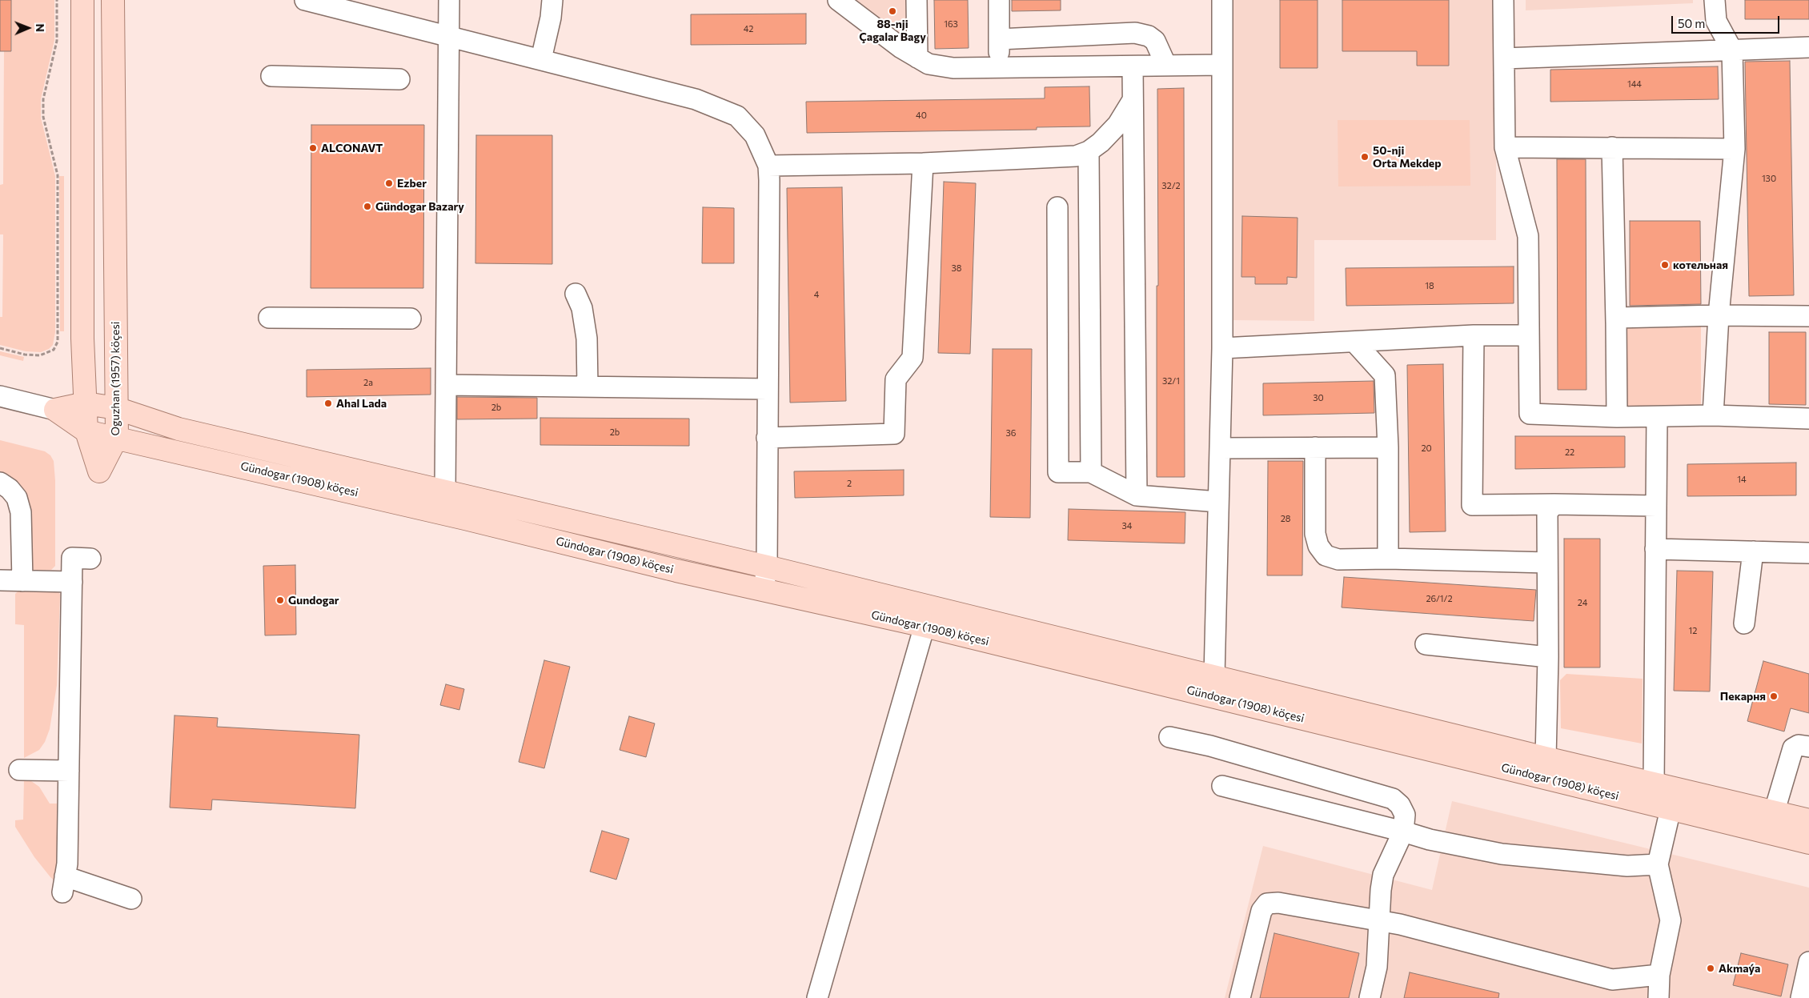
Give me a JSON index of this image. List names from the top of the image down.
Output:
{
  "streets": {
    "main road": ["Oguzhan (1957) köçesi", "Gündogar (1908) köçesi"]
  },
  "crossings": [
    ["Oguzhan (1957) köçesi", "Gündogar (1908) köçesi"]
  ],
  "places": [
    "88-nji Çagalar Bagy",
    "ALCONAVT",
    "50-nji Orta Mekdep",
    "Ezber",
    "Gündogar Bazary",
    "котельная",
    "Ahal Lada",
    "Gundogar",
    "Пекарня",
    "Аkmaýa"
  ],
  "house_numbers": [
    "163",
    "42",
    "144",
    "40",
    "130",
    "32/2",
    "38",
    "18",
    "4",
    "32/1",
    "2a",
    "30",
    "2b",
    "2b",
    "36",
    "20",
    "22",
    "14",
    "2",
    "28",
    "34",
    "26/1/2",
    "24",
    "12"
  ],
  "scale_bar": "50 m",
  "north": "right"
}
